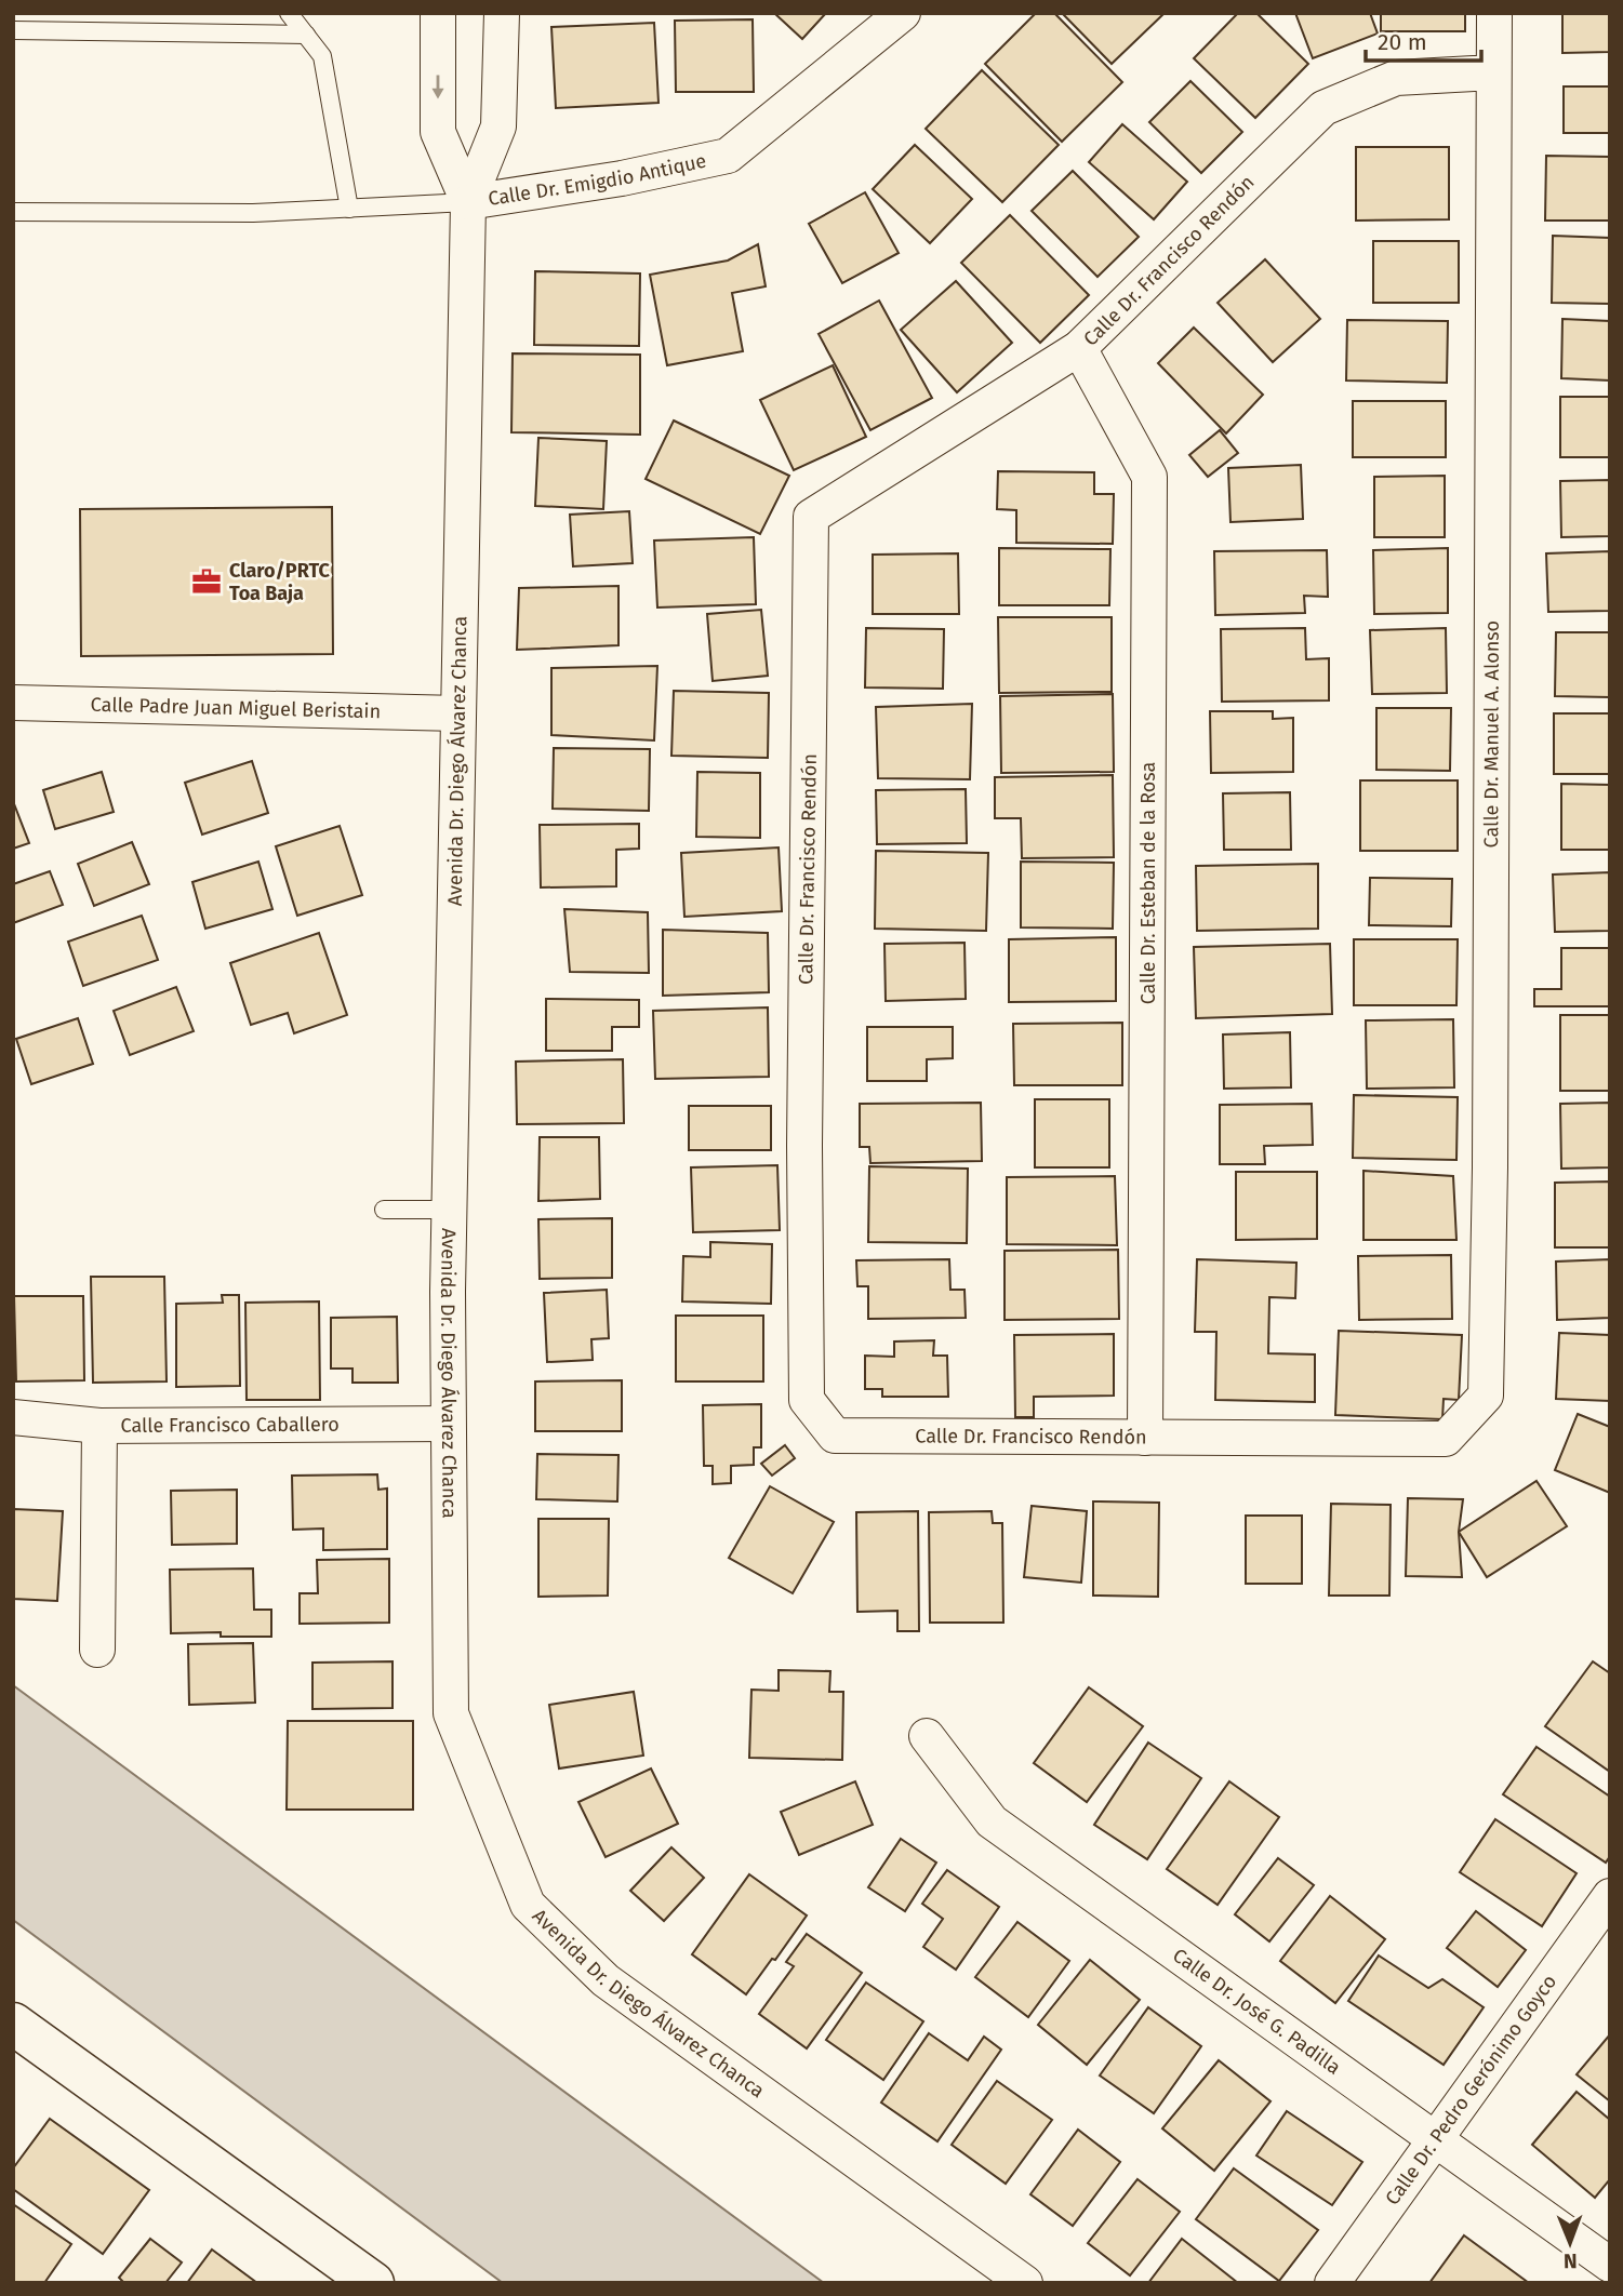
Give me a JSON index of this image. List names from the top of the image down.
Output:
{
  "streets": {
    "street": [
      "Calle Dr. Emigdio Antique",
      "Calle Dr. Francisco Rendón",
      "Calle Padre Juan Miguel Beristain",
      "Calle Dr. Manuel A. Alonso",
      "Avenida Dr. Diego Álvarez Chanca",
      "Calle Dr. Esteban de la Rosa",
      "Calle Francisco Caballero",
      "Calle Dr. José G. Padilla",
      "Calle Dr. Pedro Gerónimo Goyco"
    ]
  },
  "crossings": [
    ["Calle Dr. Emigdio Antique", "Avenida Dr. Diego Álvarez Chanca"],
    ["Calle Dr. Francisco Rendón", "Calle Dr. Manuel A. Alonso"],
    ["Calle Dr. Francisco Rendón", "Calle Dr. Esteban de la Rosa"],
    ["Calle Padre Juan Miguel Beristain", "Avenida Dr. Diego Álvarez Chanca"],
    ["Avenida Dr. Diego Álvarez Chanca", "Calle Francisco Caballero"],
    ["Calle Dr. José G. Padilla", "Calle Dr. Pedro Gerónimo Goyco"]
  ],
  "places": {
    "office": ["Claro/PRTC Toa Baja"]
  },
  "scale_bar": "20 m",
  "north": "bottom"
}
